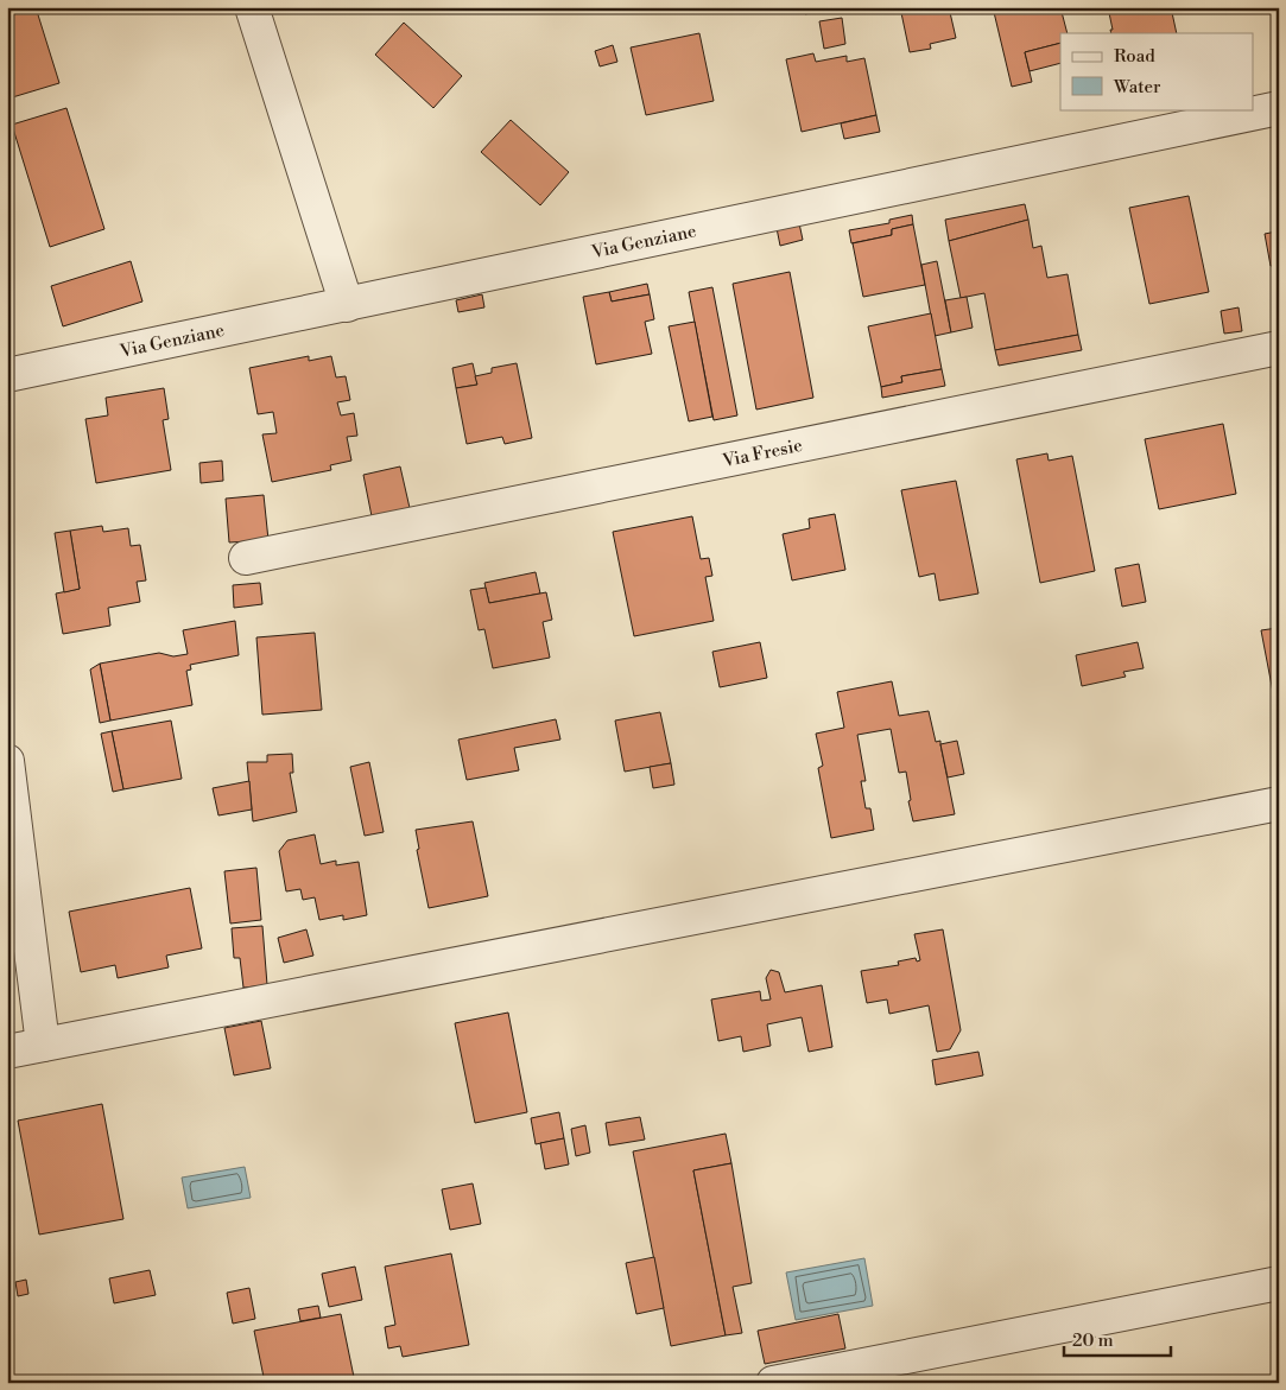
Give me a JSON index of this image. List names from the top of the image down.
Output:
{
  "streets": {
    "street": ["Via Genziane", "Via Fresie"]
  },
  "legend": ["Road", "Water"],
  "scale_bar": "20 m"
}
